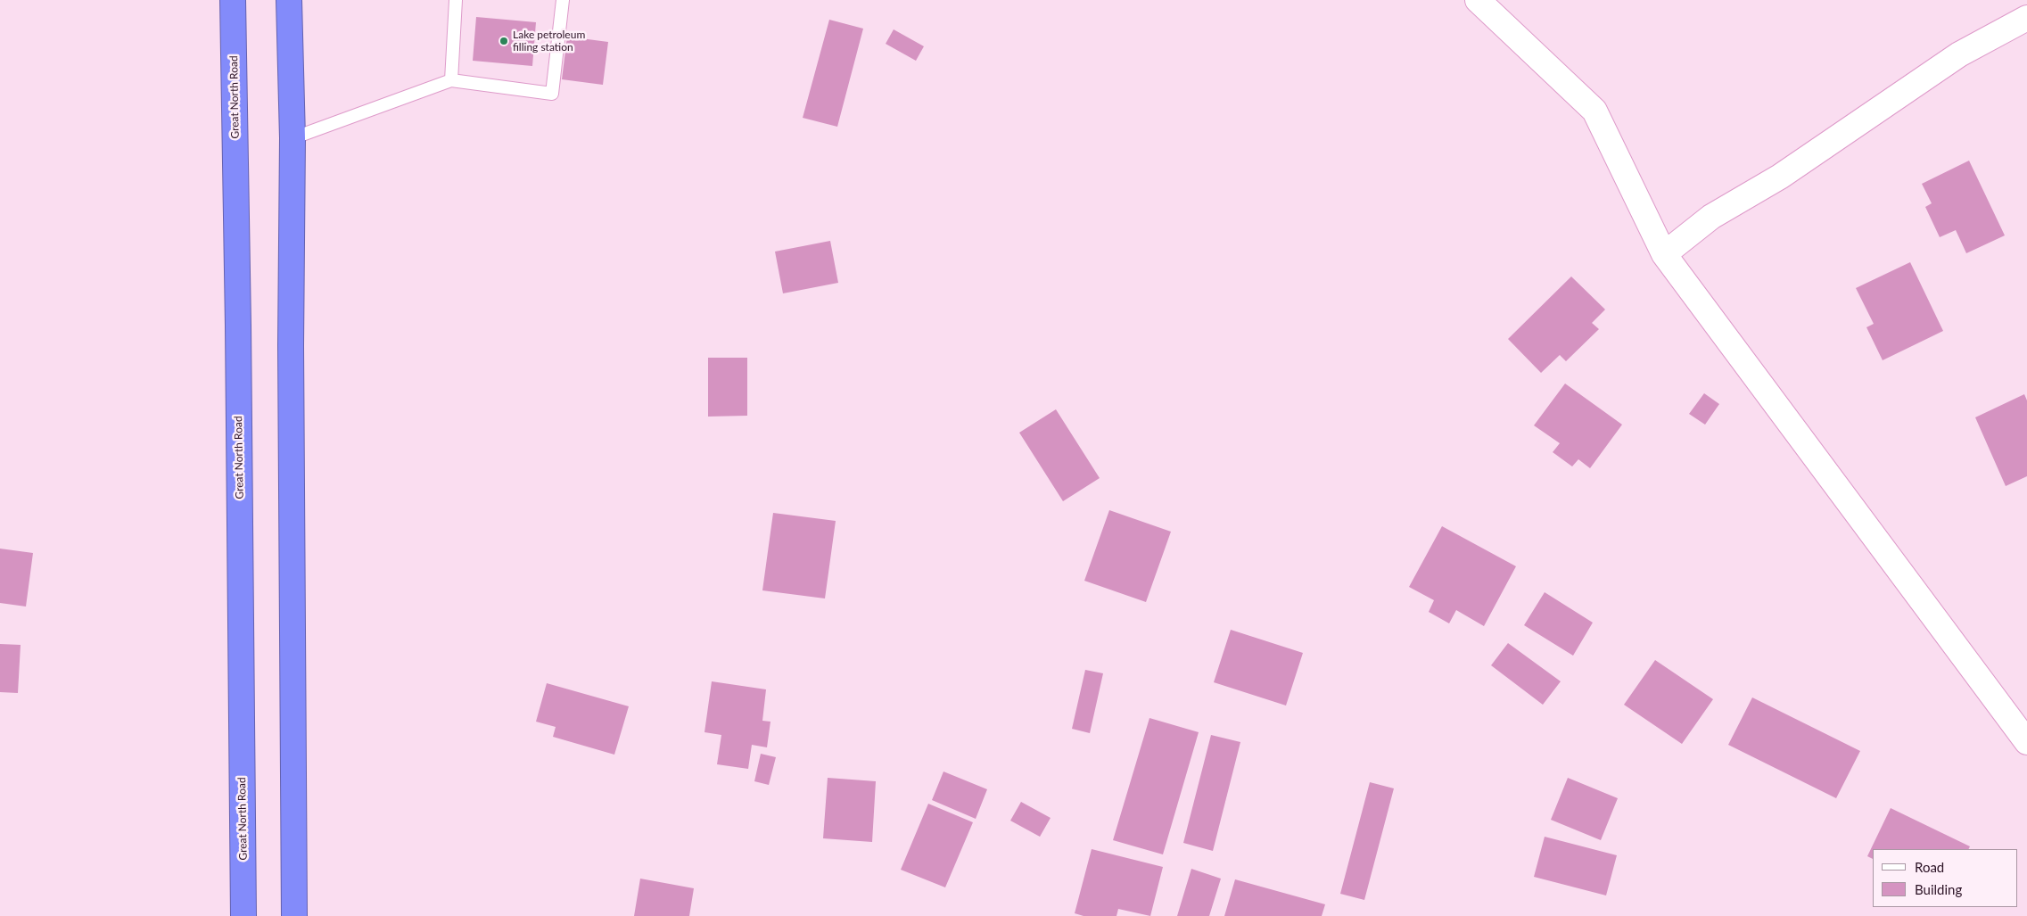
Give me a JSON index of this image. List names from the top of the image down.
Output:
{
  "streets": {
    "highway": ["Great North Road"]
  },
  "places": ["Lake petroleum filling station"],
  "legend": ["Road", "Building"]
}
